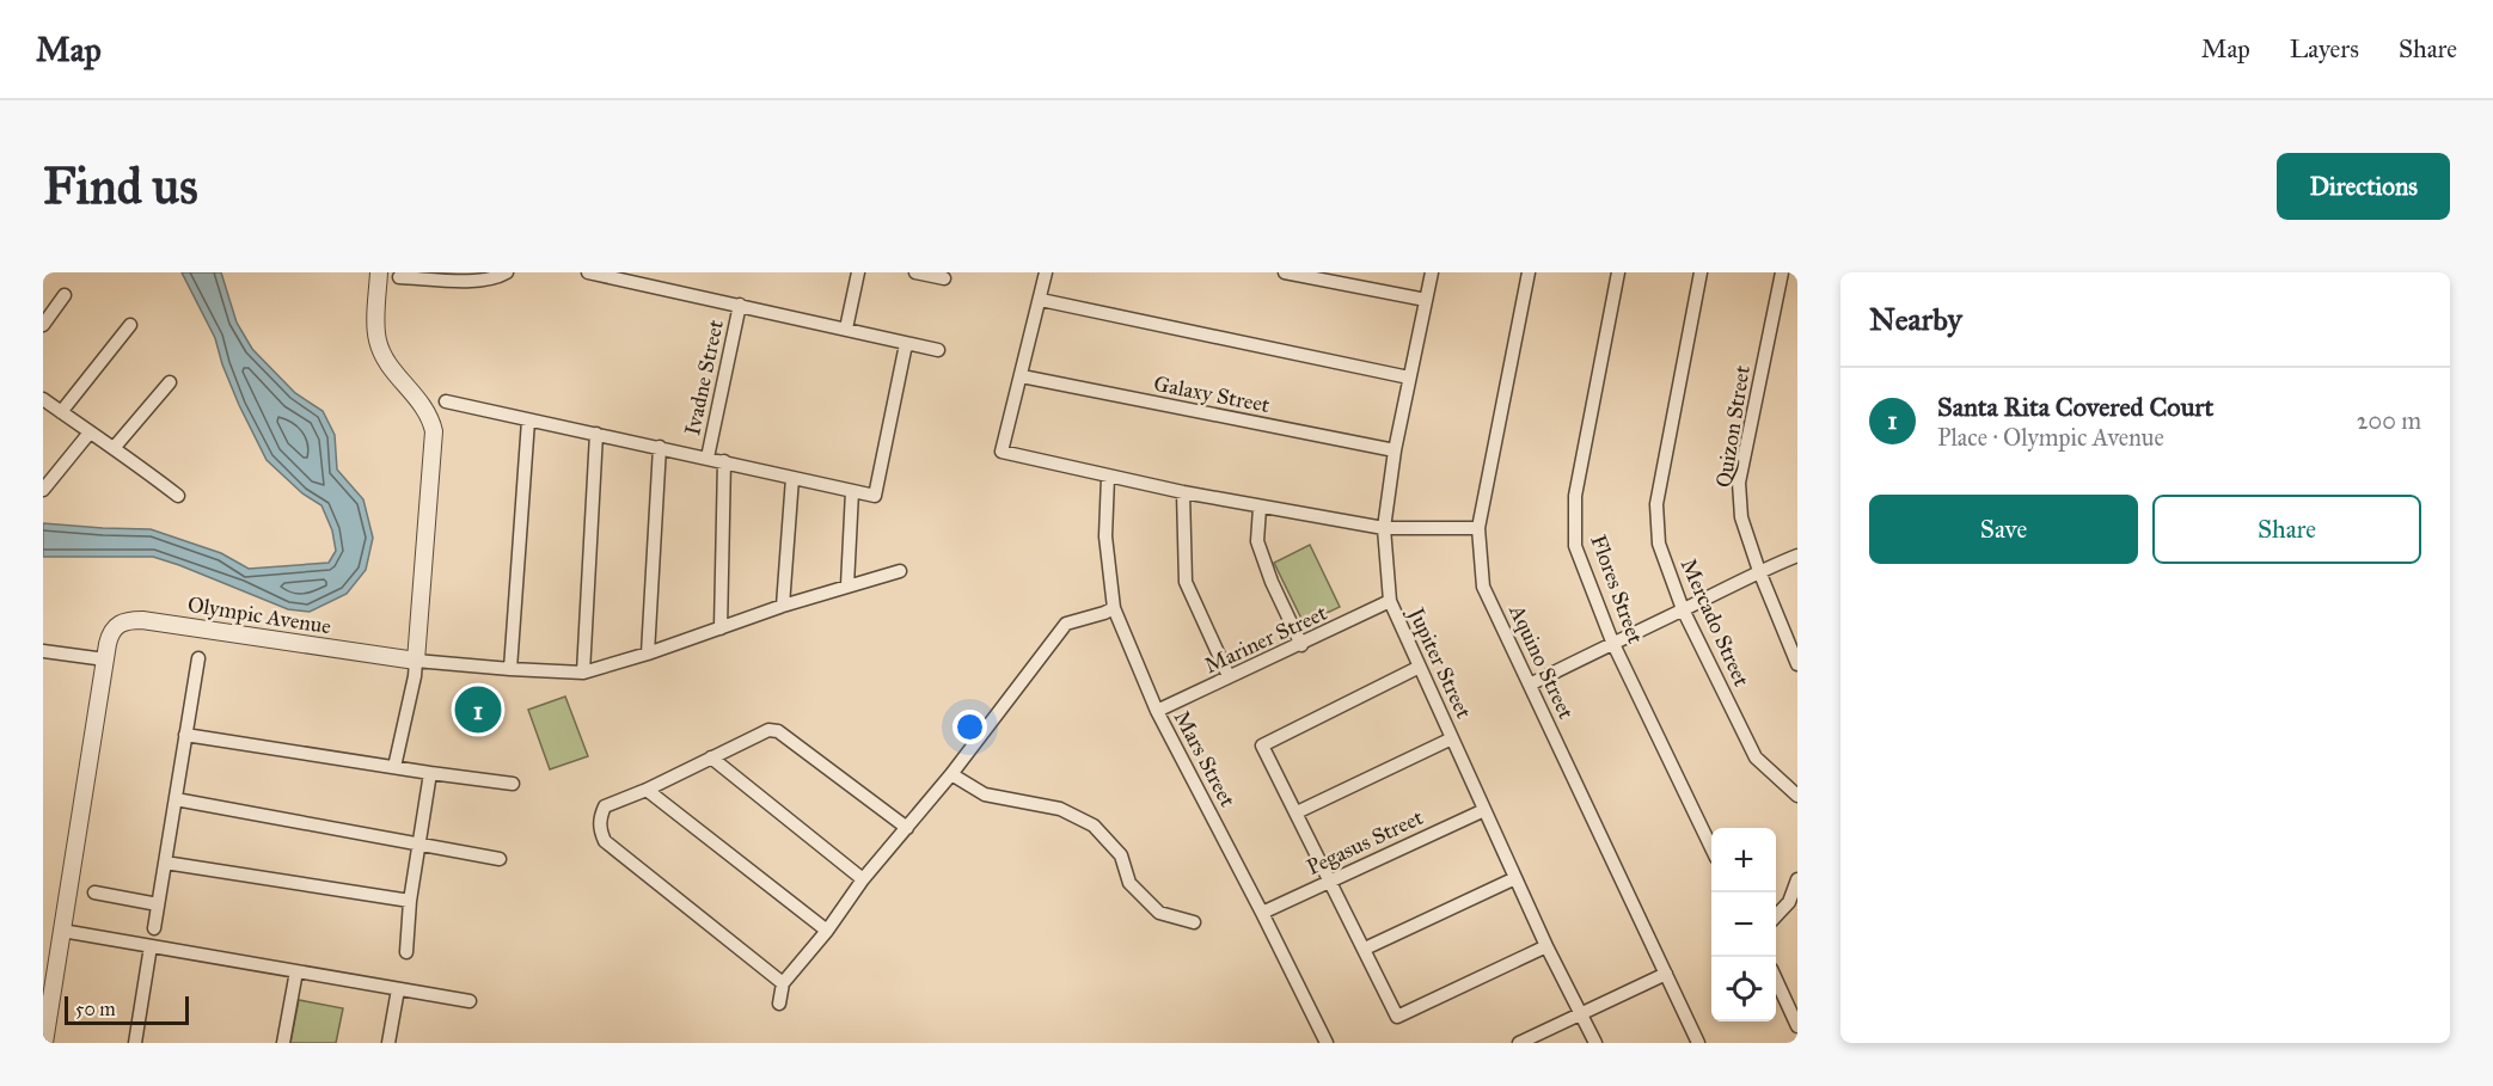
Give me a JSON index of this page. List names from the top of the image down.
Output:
{
  "streets": {
    "street": [
      "Ivadne Street",
      "Galaxy Street",
      "Quizon Street",
      "Flores Street",
      "Olympic Avenue",
      "Mercado Street",
      "Mariner Street",
      "Aquino Street",
      "Jupiter Street",
      "Mars Street",
      "Pegasus Street"
    ]
  },
  "crossings": [
    ["Galaxy Street", "Jupiter Street"],
    ["Mariner Street", "Jupiter Street"],
    ["Mariner Street", "Mars Street"],
    ["Jupiter Street", "Pegasus Street"],
    ["Mars Street", "Pegasus Street"]
  ],
  "scale_bar": "50 m",
  "page": {
    "header": "Map",
    "nav": ["Map", "Layers", "Share"],
    "buttons": [
      "Directions",
      ["Save", "Share"]
    ],
    "title": "Find us",
    "heading": "Nearby",
    "list": [
      {
        "mark": "1",
        "name": "Santa Rita Covered Court",
        "note": "Place · Olympic Avenue",
        "value": "200 m"
      }
    ],
    "pins": "1",
    "map_buttons": ["+", "−"],
    "scale": "50 m"
  }
}
